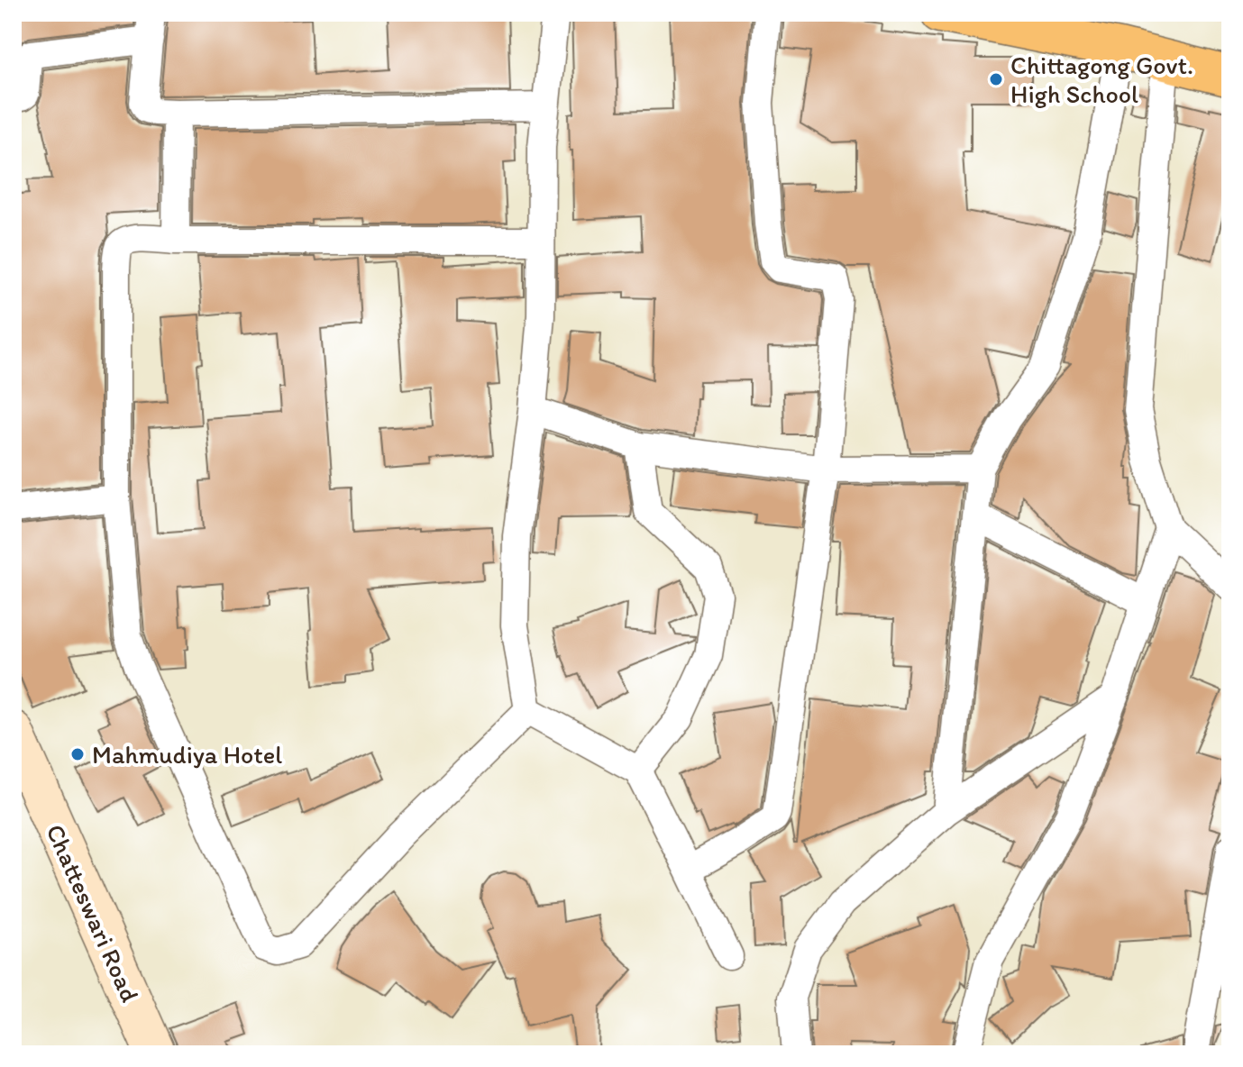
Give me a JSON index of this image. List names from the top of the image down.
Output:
{
  "streets": {
    "main road": ["Chatteswari Road"]
  },
  "places": ["Chittagong Govt. High School", "Mahmudiya Hotel"]
}
